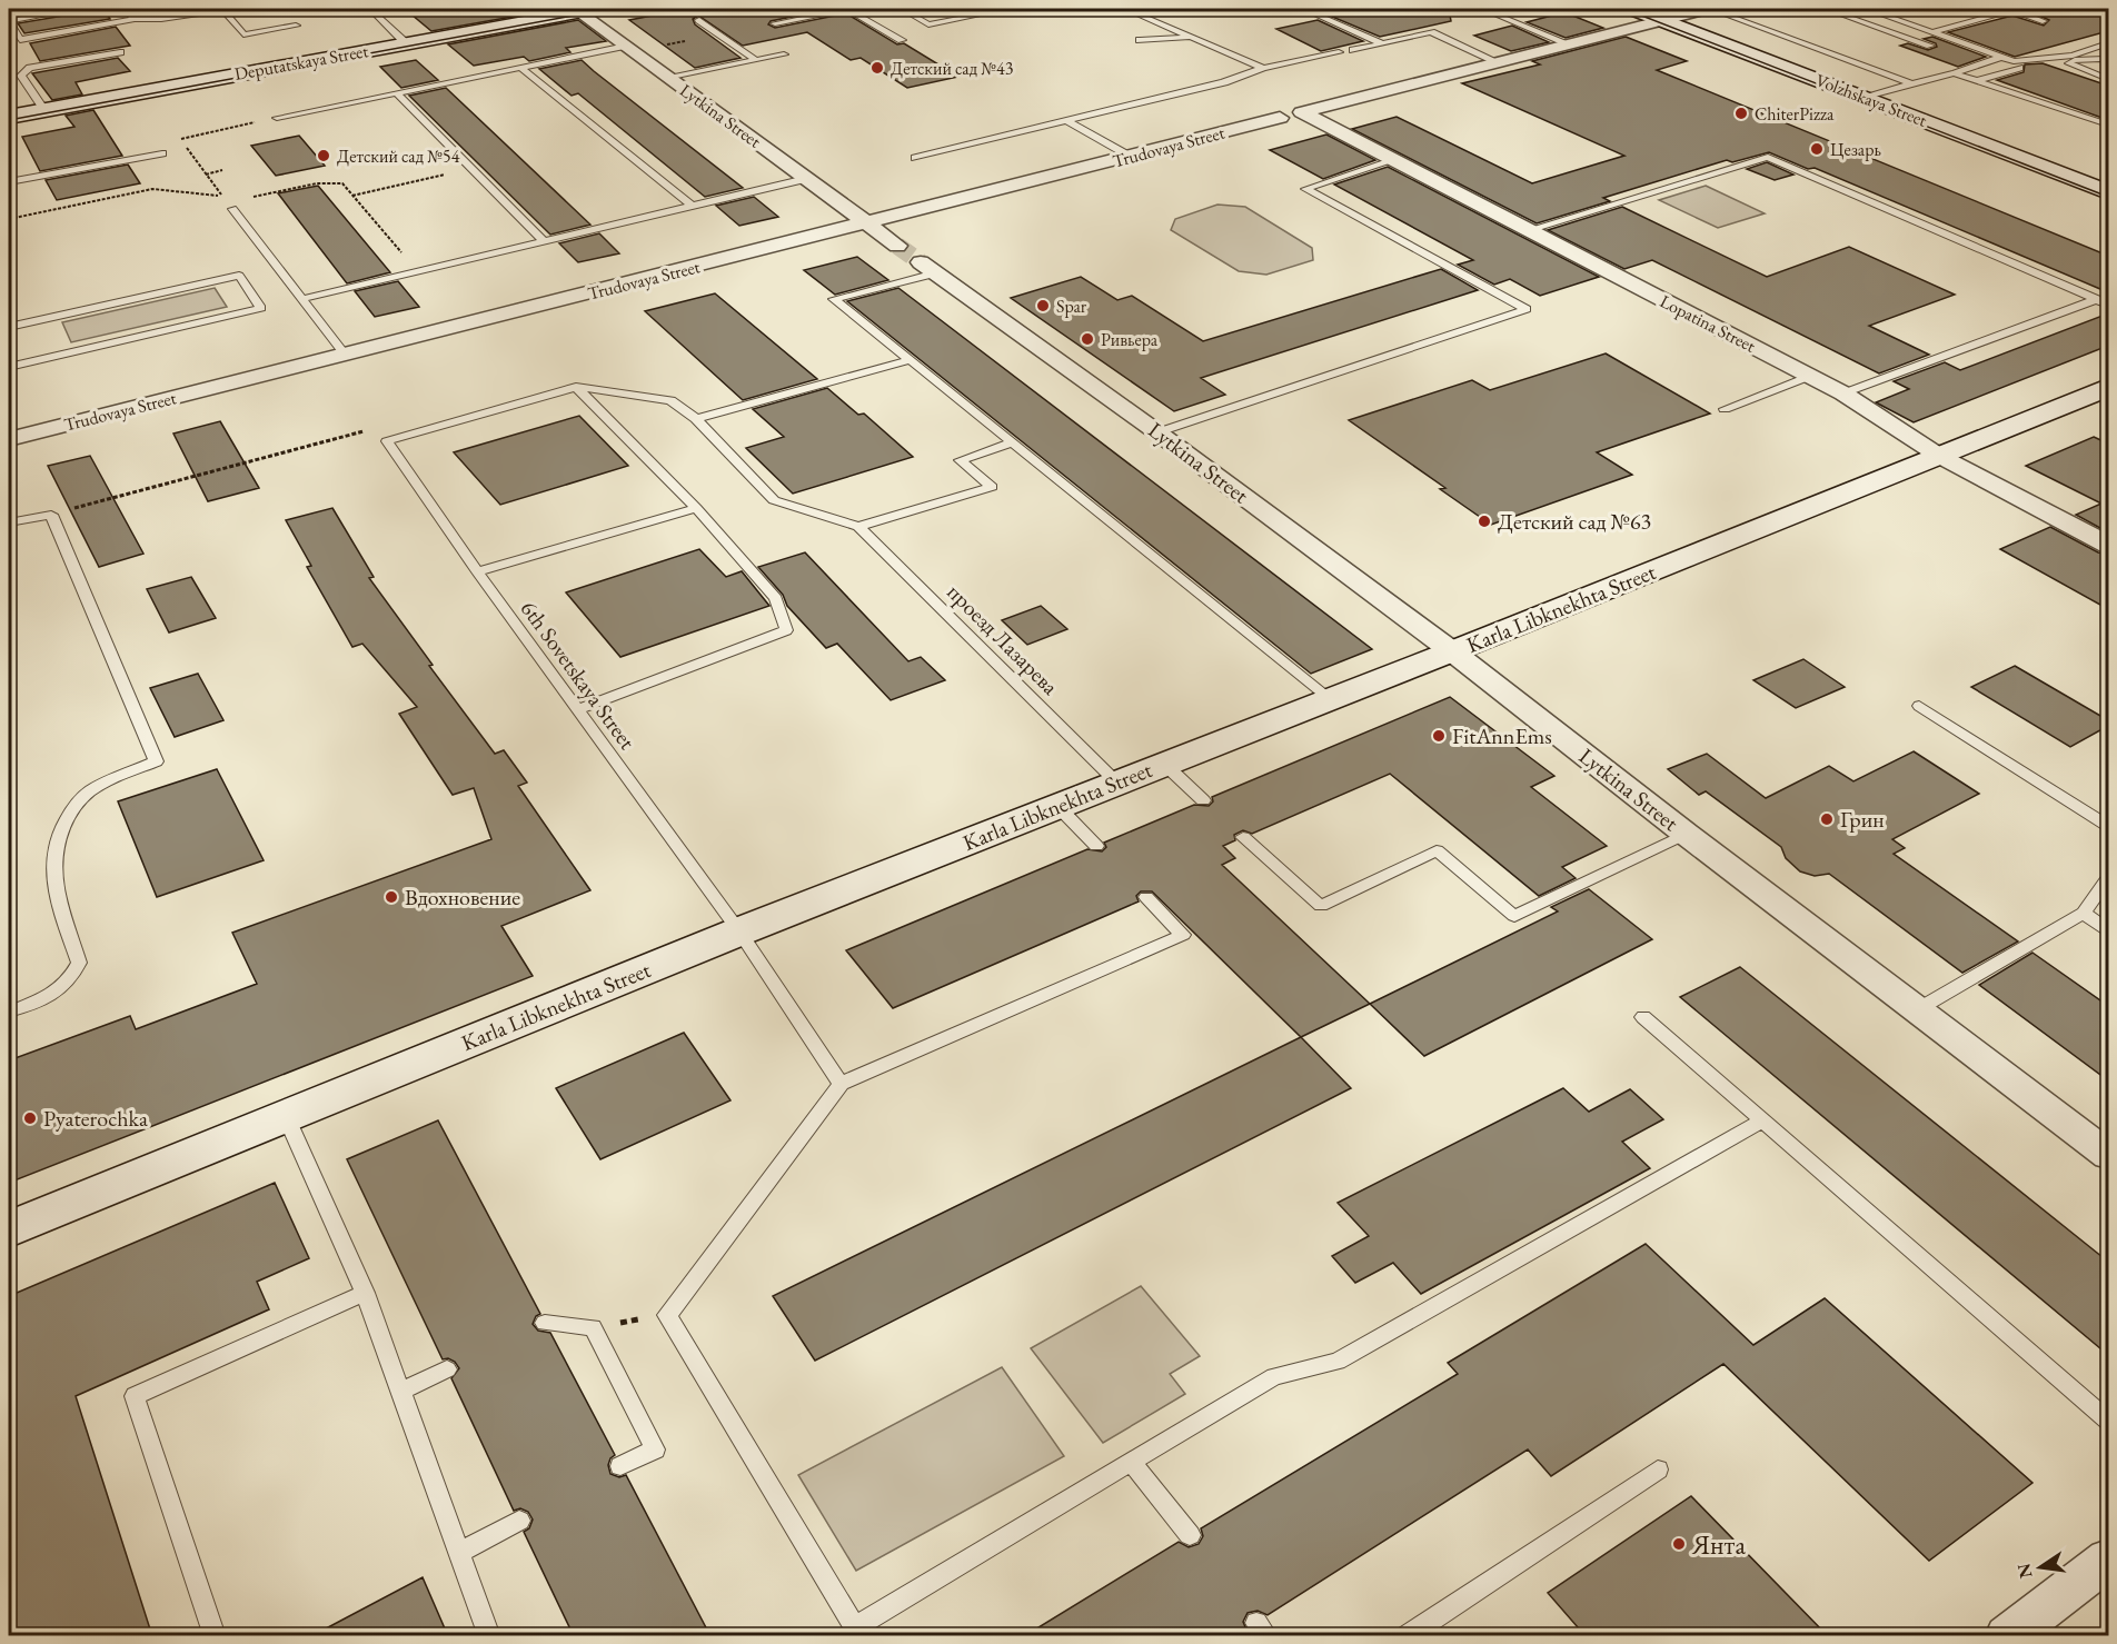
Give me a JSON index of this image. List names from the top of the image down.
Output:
{
  "streets": {
    "street": [
      "Deputatskaya Street",
      "Volzhskaya Street",
      "Lytkina Street",
      "Trudovaya Street",
      "Lopatina Street",
      "Karla Libknekhta Street"
    ],
    "lane": ["проезд Лазарева", "6th Sovetskaya Street"]
  },
  "crossings": [
    ["Deputatskaya Street", "Lytkina Street"],
    ["Lytkina Street", "Trudovaya Street"],
    ["Lytkina Street", "Karla Libknekhta Street"],
    ["Lopatina Street", "Karla Libknekhta Street"],
    ["Karla Libknekhta Street", "проезд Лазарева"],
    ["Karla Libknekhta Street", "6th Sovetskaya Street"]
  ],
  "places": [
    "Детский сад №43",
    "ChiterPizza",
    "Цезарь",
    "Детский сад №54",
    "Spar",
    "Ривьера",
    "Детский сад №63",
    "FitAnnEms",
    "Грин",
    "Вдохновение",
    "Pyaterochka",
    "Янта"
  ],
  "north": "left"
}
